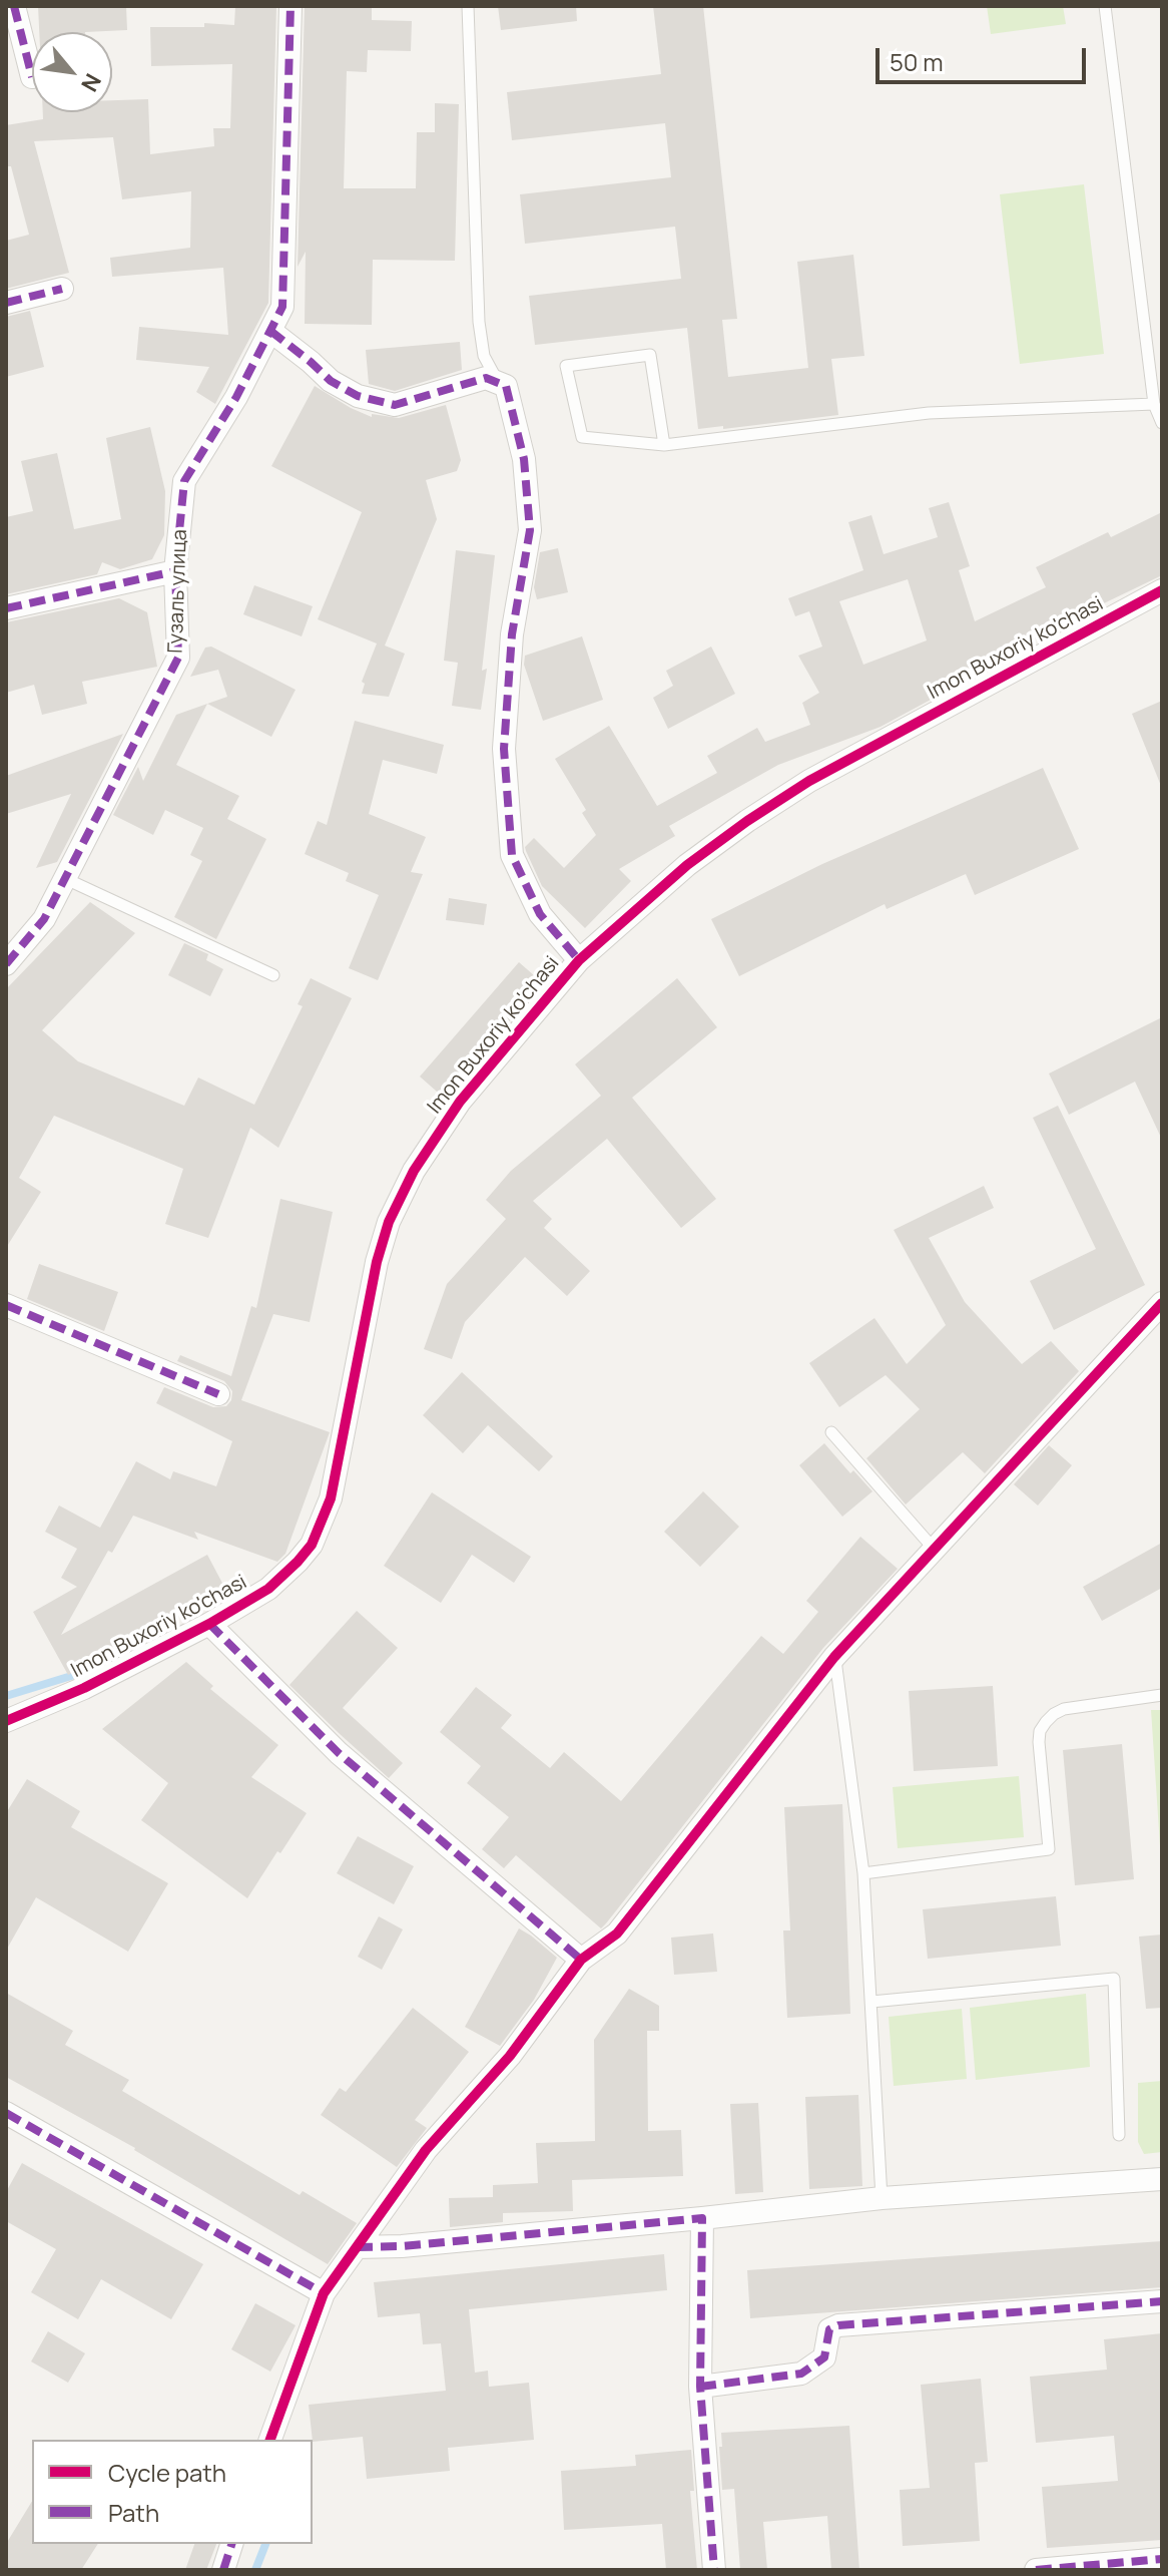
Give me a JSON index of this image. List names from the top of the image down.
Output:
{
  "streets": {
    "street": ["Гузаль улица", "Imon Buxoriy ko'chasi"]
  },
  "legend": ["Cycle path", "Path"],
  "scale_bar": "50 m",
  "north": "bottom right"
}
